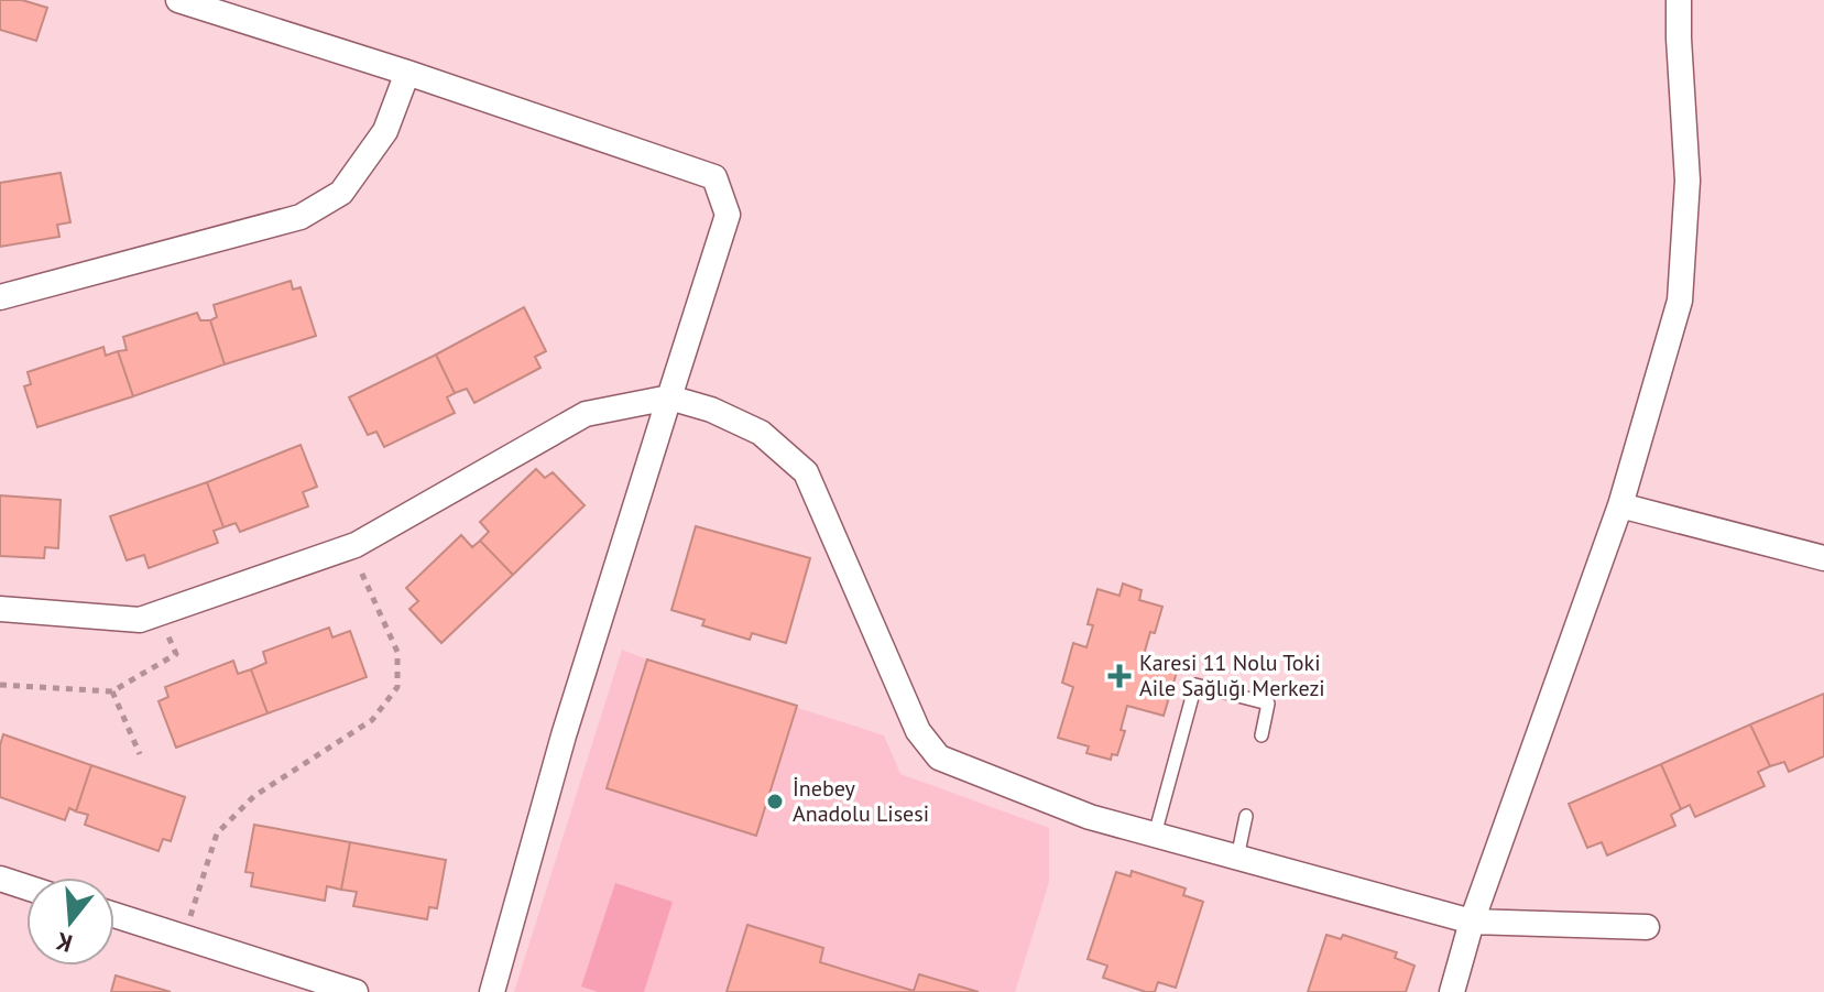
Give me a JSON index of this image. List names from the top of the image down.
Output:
{
  "places": {
    "health": ["Karesi 11 Nolu Toki Aile Sağlığı Merkezi"],
    "other": ["İnebey Anadolu Lisesi"]
  },
  "north": "bottom"
}
